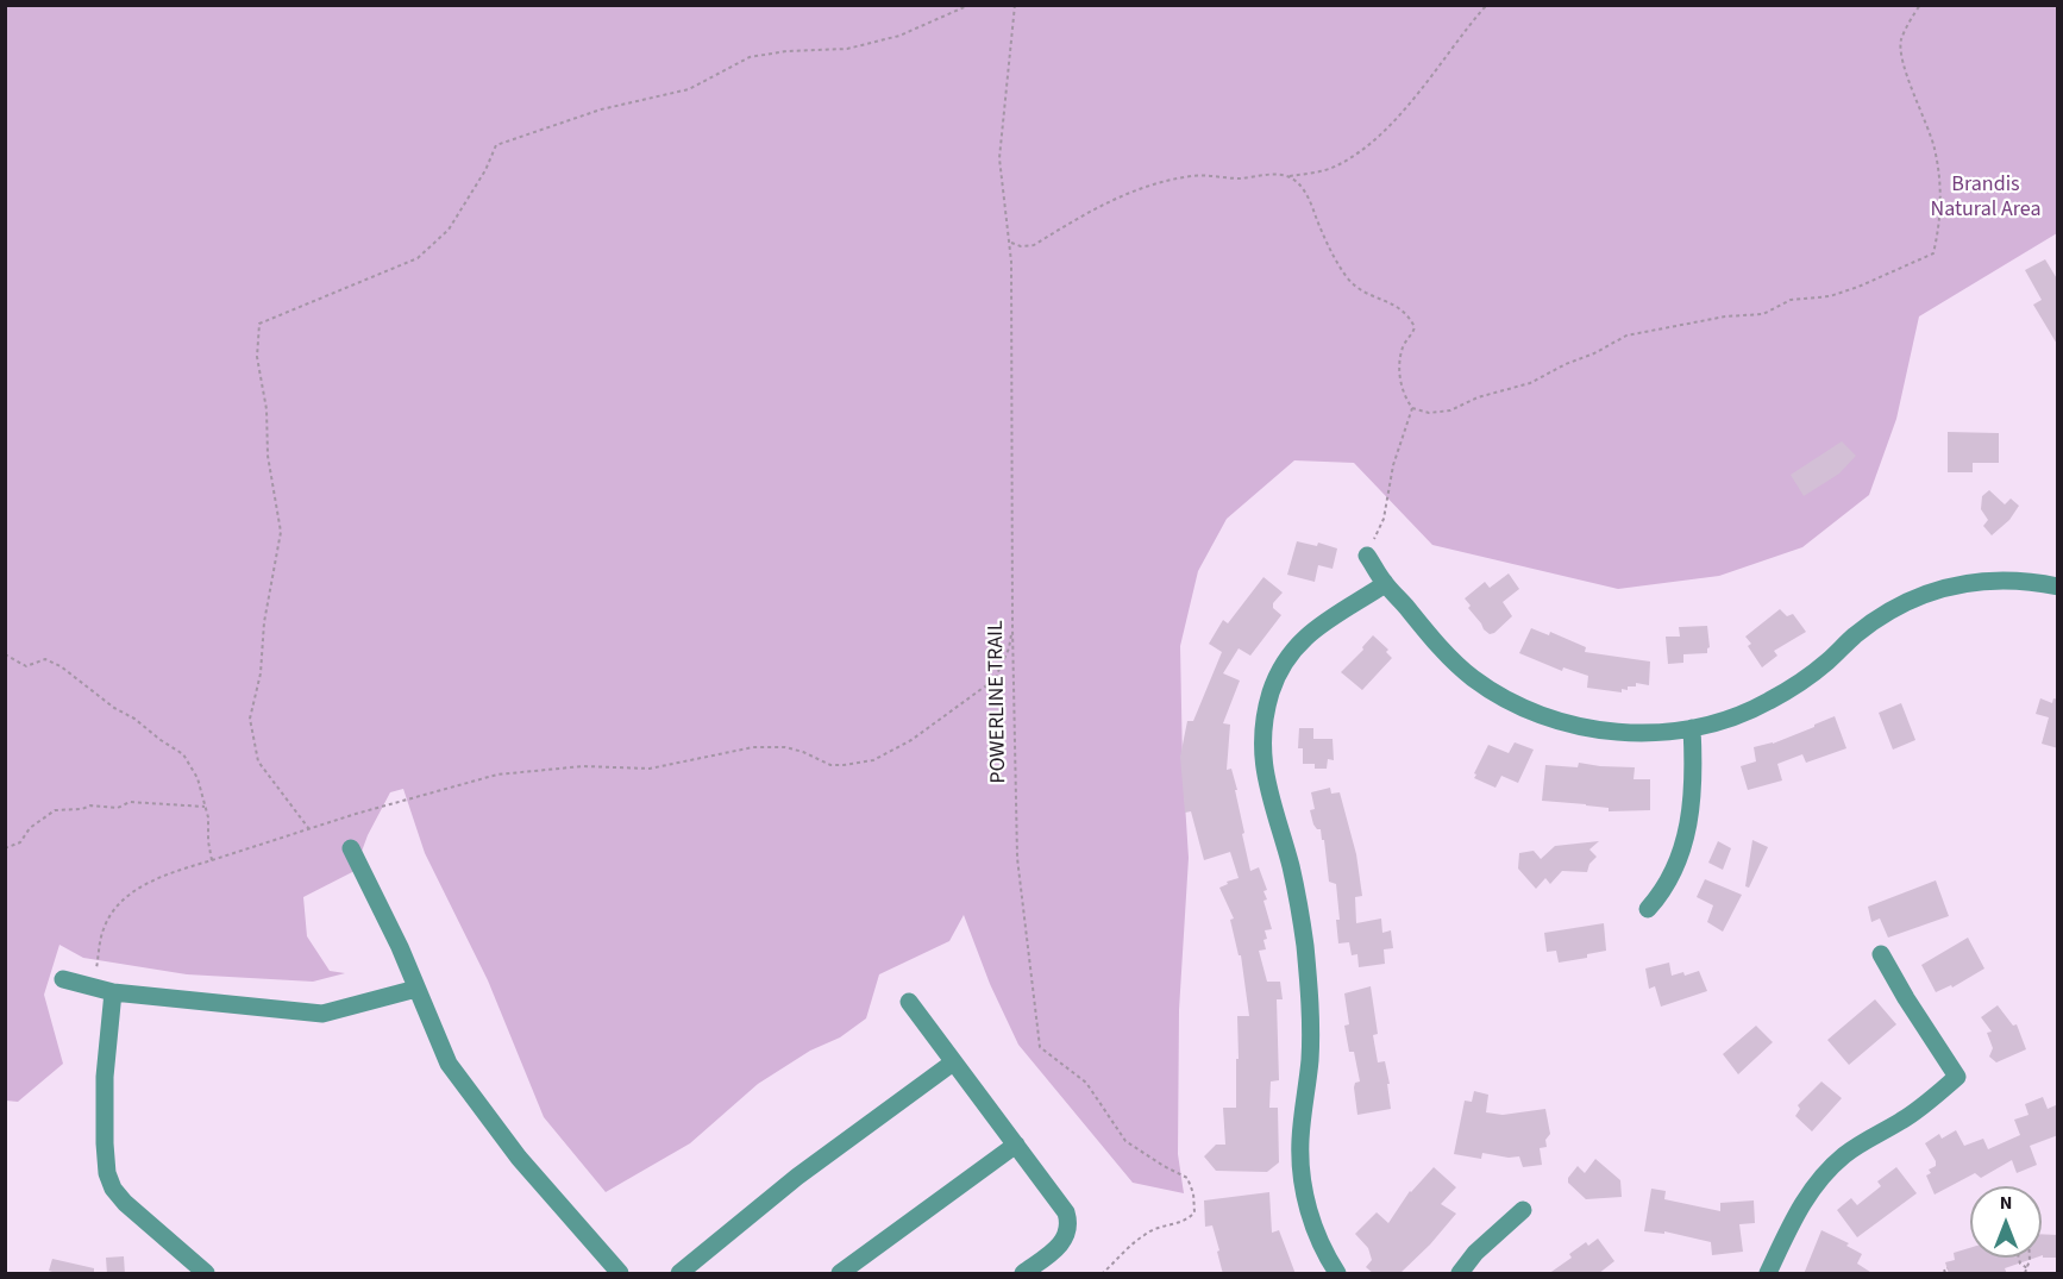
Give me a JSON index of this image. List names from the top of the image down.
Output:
{
  "streets": {
    "path": ["POWERLINE TRAIL"]
  },
  "parks": ["Brandis Natural Area"],
  "north": "top"
}
